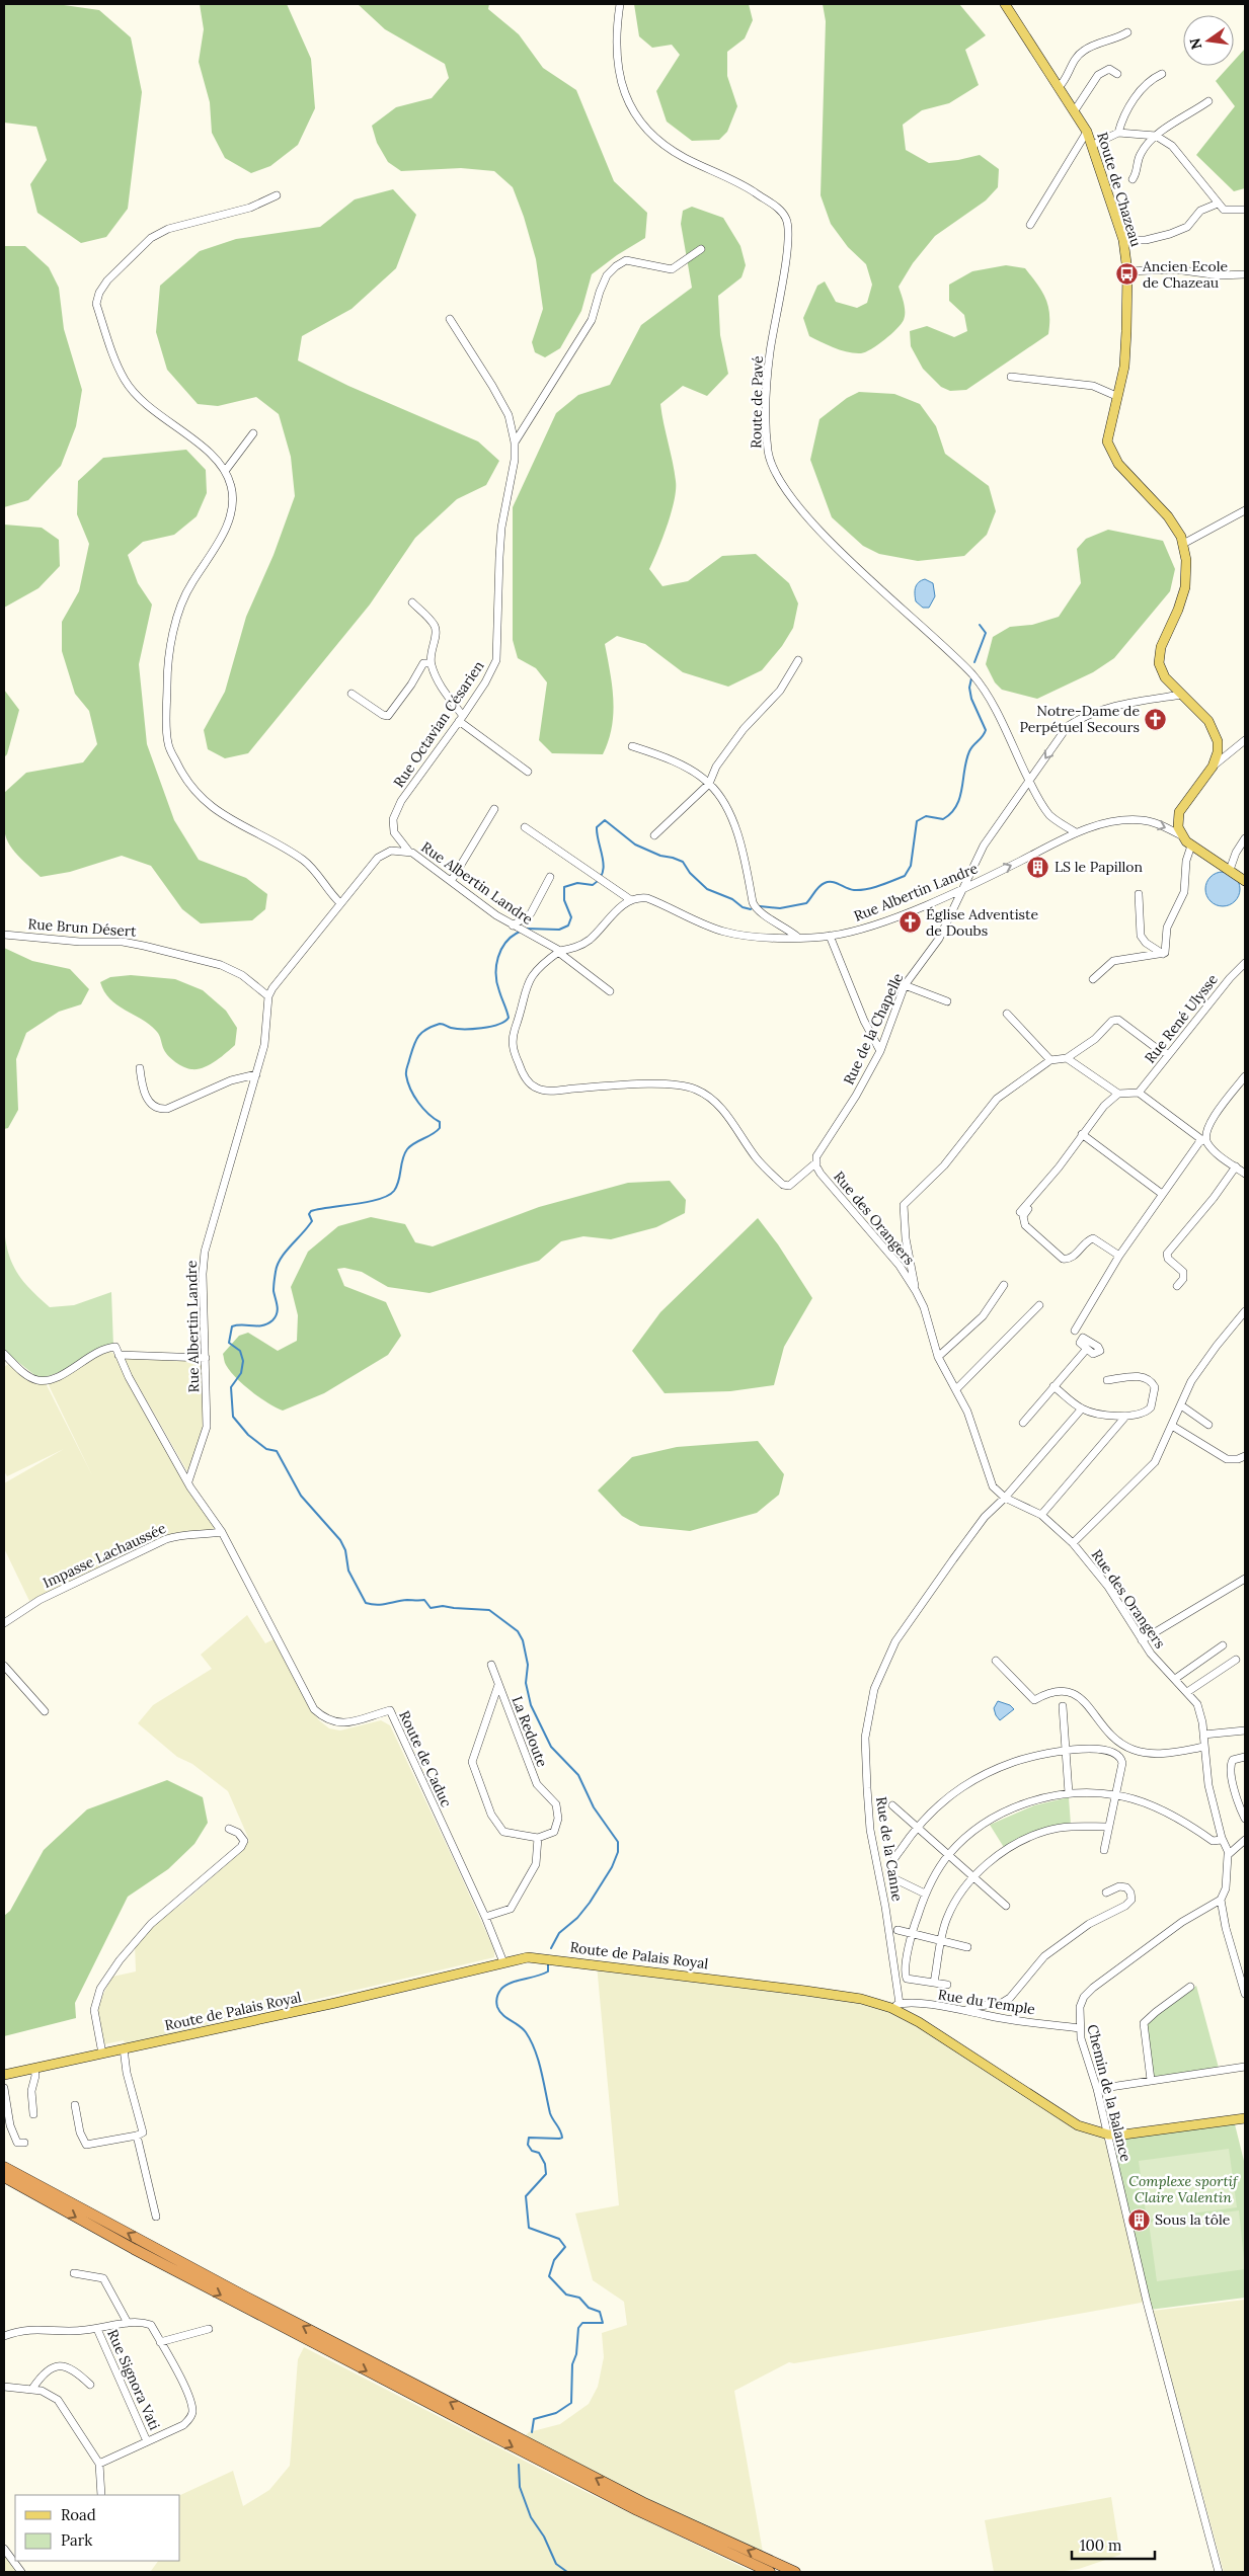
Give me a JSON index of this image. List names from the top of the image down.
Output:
{
  "streets": {
    "main road": ["Route de Chazeau", "Route de Palais Royal"],
    "street": [
      "Route de Pavé",
      "Rue Octavian Césarien",
      "Rue Albertin Landre",
      "Rue Brun Désert",
      "Rue René Ulysse",
      "Rue de la Chapelle",
      "Rue des Orangers",
      "Impasse Lachaussée",
      "La Redoute",
      "Route de Caduc",
      "Rue de la Canne",
      "Rue du Temple",
      "Chemin de la Balance",
      "Rue Signora Vati"
    ]
  },
  "crossings": [
    ["Route de Chazeau", "Rue Albertin Landre"],
    ["Route de Chazeau", "Rue de la Chapelle"],
    ["Route de Pavé", "Rue Albertin Landre"],
    ["Route de Pavé", "Rue de la Chapelle"],
    ["Rue Octavian Césarien", "Rue Albertin Landre"],
    ["Rue Albertin Landre", "Rue Brun Désert"],
    ["Rue Albertin Landre", "Rue de la Chapelle"],
    ["Rue Albertin Landre", "Route de Caduc"],
    ["Rue de la Chapelle", "Rue des Orangers"],
    ["Rue des Orangers", "Rue de la Canne"],
    ["Impasse Lachaussée", "Route de Caduc"],
    ["Route de Caduc", "Route de Palais Royal"],
    ["Rue de la Canne", "Route de Palais Royal"],
    ["Rue de la Canne", "Rue du Temple"],
    ["Route de Palais Royal", "Rue du Temple"],
    ["Route de Palais Royal", "Chemin de la Balance"],
    ["Rue du Temple", "Chemin de la Balance"]
  ],
  "parks": ["Complexe sportif Claire Valentin"],
  "places": {
    "bus stop": ["Ancien Ecole de Chazeau"],
    "church": ["Notre-Dame de Perpétuel Secours", "Église Adventiste de Doubs"],
    "building": ["LS le Papillon", "Sous la tôle"]
  },
  "legend": ["Road", "Park"],
  "scale_bar": "100 m",
  "north": "left"
}
